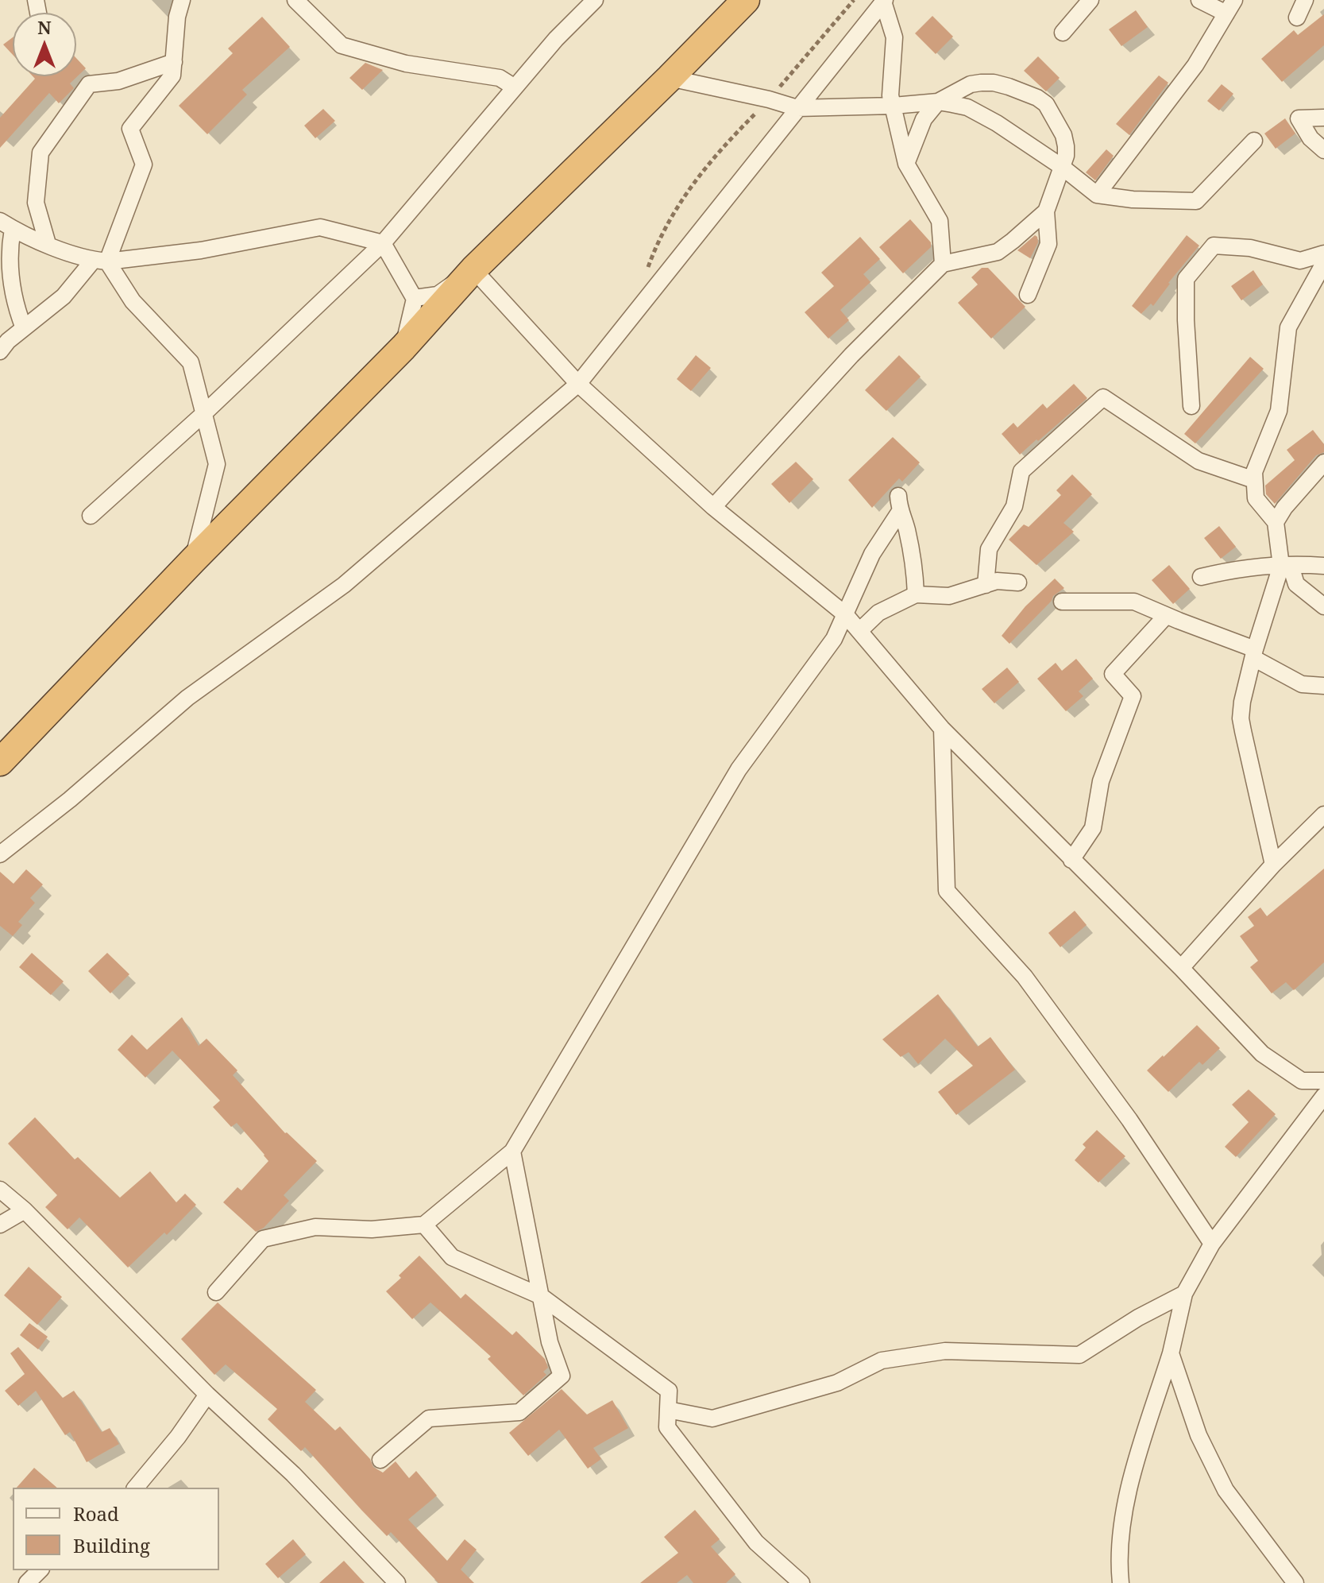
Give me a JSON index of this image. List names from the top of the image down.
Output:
{
  "legend": ["Road", "Building"],
  "north": "top"
}
